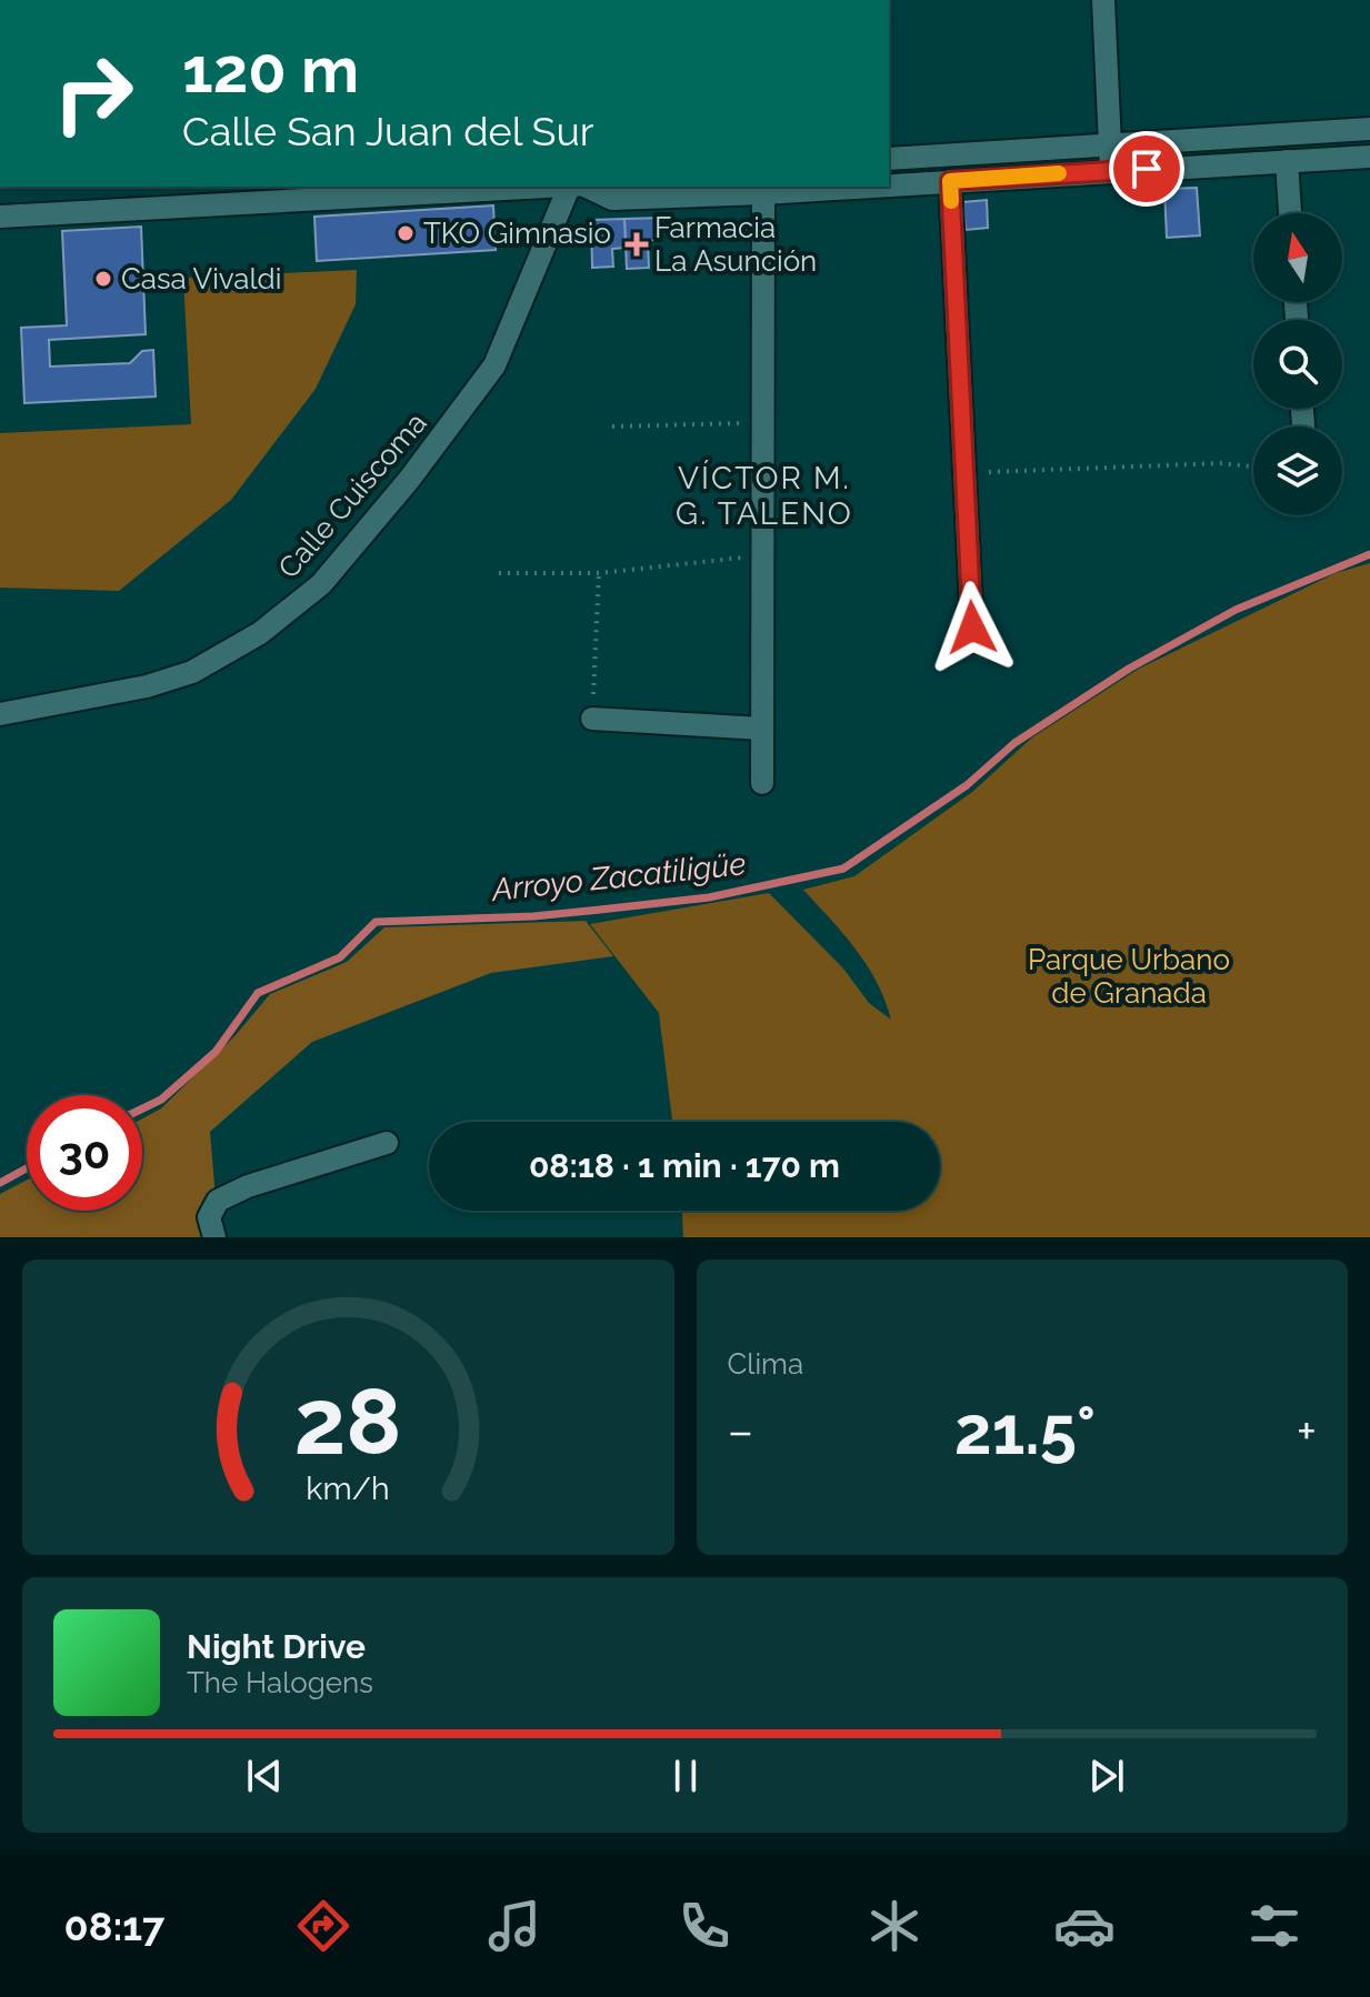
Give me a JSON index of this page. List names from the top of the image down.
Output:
{
  "streets": {
    "street": ["Calle Cuiscoma"]
  },
  "districts": ["VÍCTOR M. G. TALENO"],
  "water": ["Arroyo Zacatiligüe"],
  "parks": ["Parque Urbano de Granada"],
  "places": {
    "other": ["TKO Gimnasio", "Casa Vivaldi"],
    "health": ["Farmacia La Asunción"]
  },
  "north": "top",
  "page": {
    "turn": ["120 m", "Calle San Juan del Sur"],
    "limit": "30",
    "trip": "08:18 · 1 min · 170 m",
    "tile": "Clima",
    "heat": ["−", "21.5°", "+"],
    "song": ["Night Drive", "The Halogens"],
    "tabs": "08:17",
    "gauge": ["28", "km/h"]
  }
}
